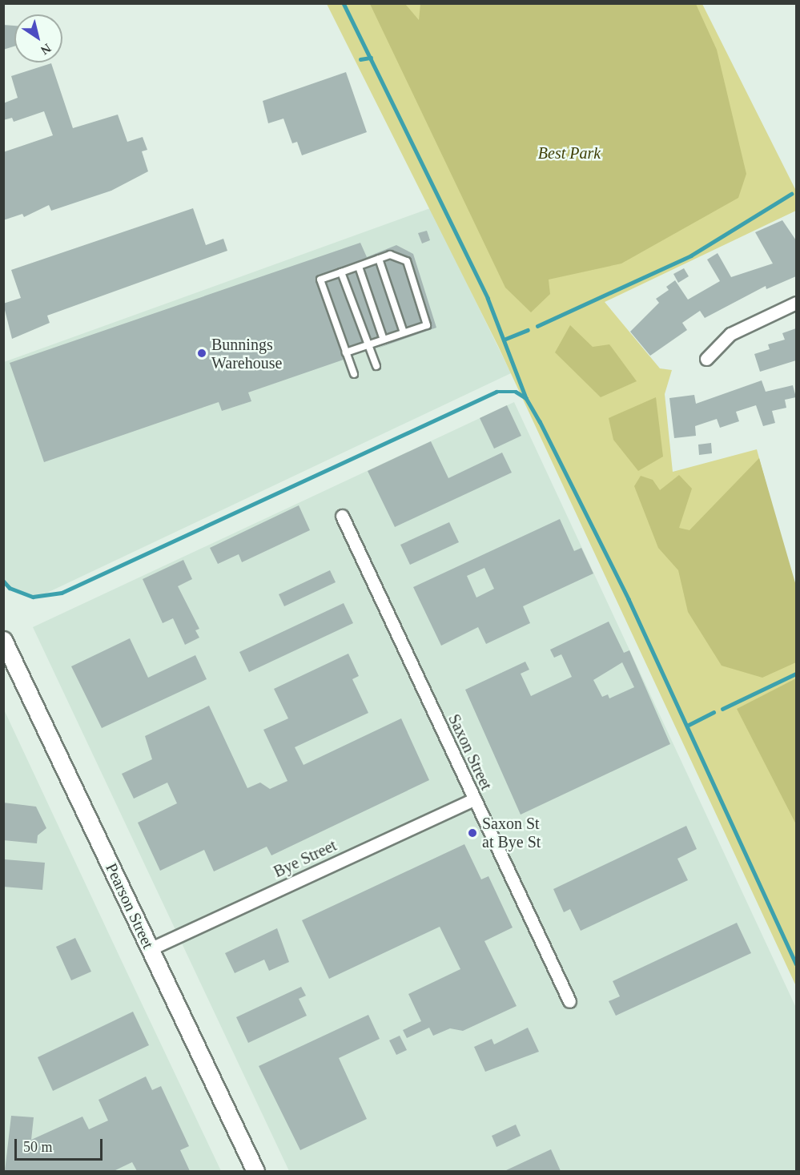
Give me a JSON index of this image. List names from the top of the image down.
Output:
{
  "streets": {
    "main road": ["Pearson Street"],
    "street": ["Saxon Street", "Bye Street"]
  },
  "crossings": [
    ["Saxon Street", "Bye Street"],
    ["Bye Street", "Pearson Street"]
  ],
  "parks": ["Best Park"],
  "places": ["Bunnings Warehouse", "Saxon St at Bye St"],
  "scale_bar": "50 m",
  "north": "bottom right"
}
